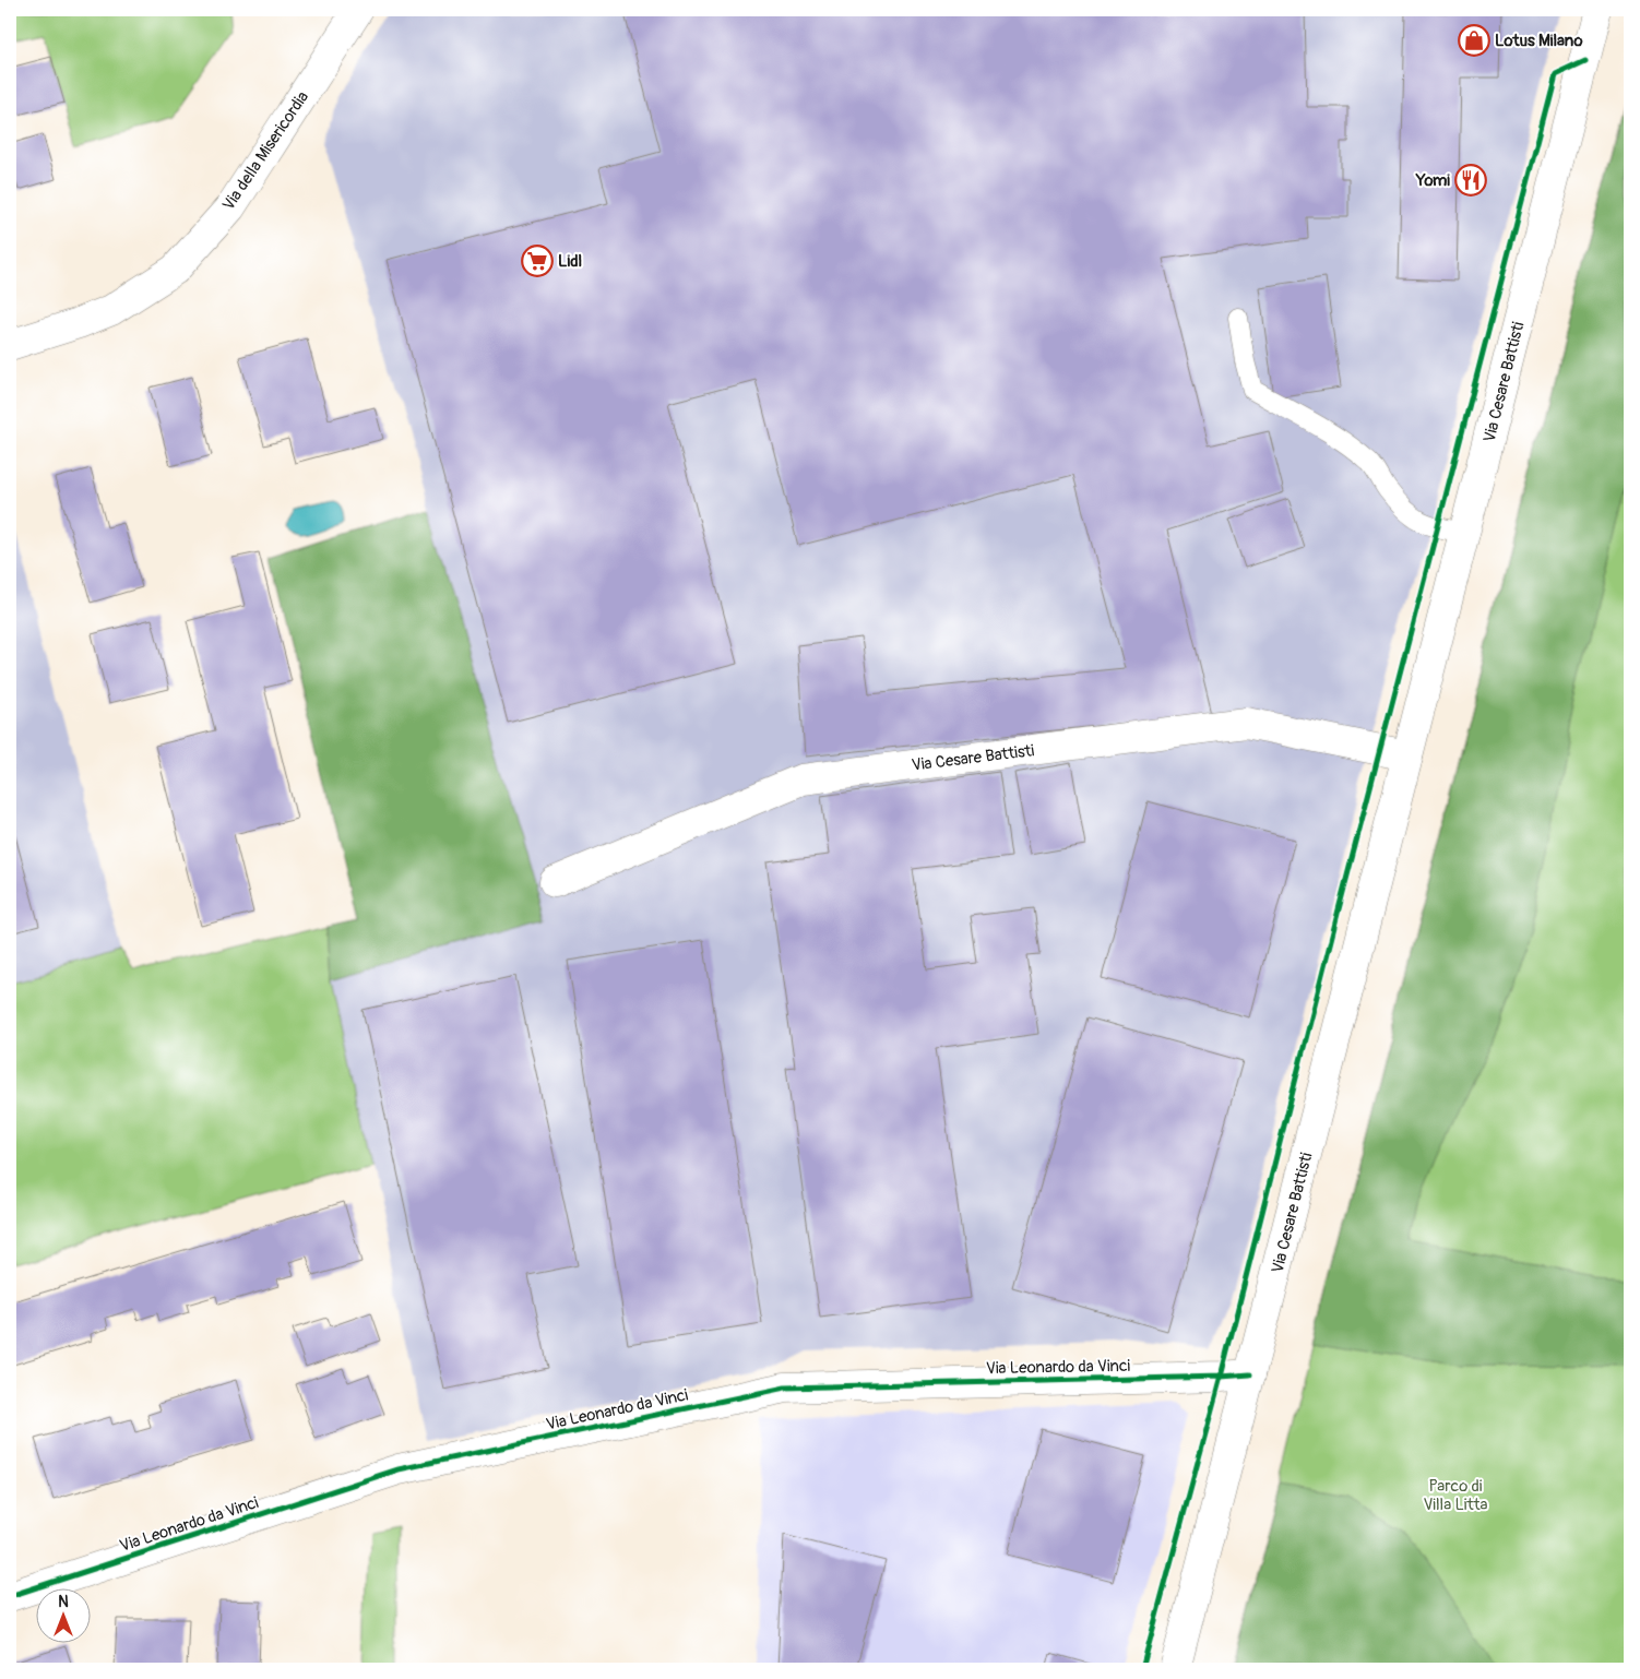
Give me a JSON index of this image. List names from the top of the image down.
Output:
{
  "streets": {
    "street": ["Via della Misericordia", "Via Cesare Battisti", "Via Leonardo da Vinci"]
  },
  "crossings": [
    ["Via Cesare Battisti", "Via Leonardo da Vinci"]
  ],
  "parks": ["Parco di Villa Litta"],
  "places": {
    "shop": ["Lotus Milano"],
    "restaurant": ["Yomi"],
    "supermarket": ["Lidl"]
  },
  "north": "top"
}
